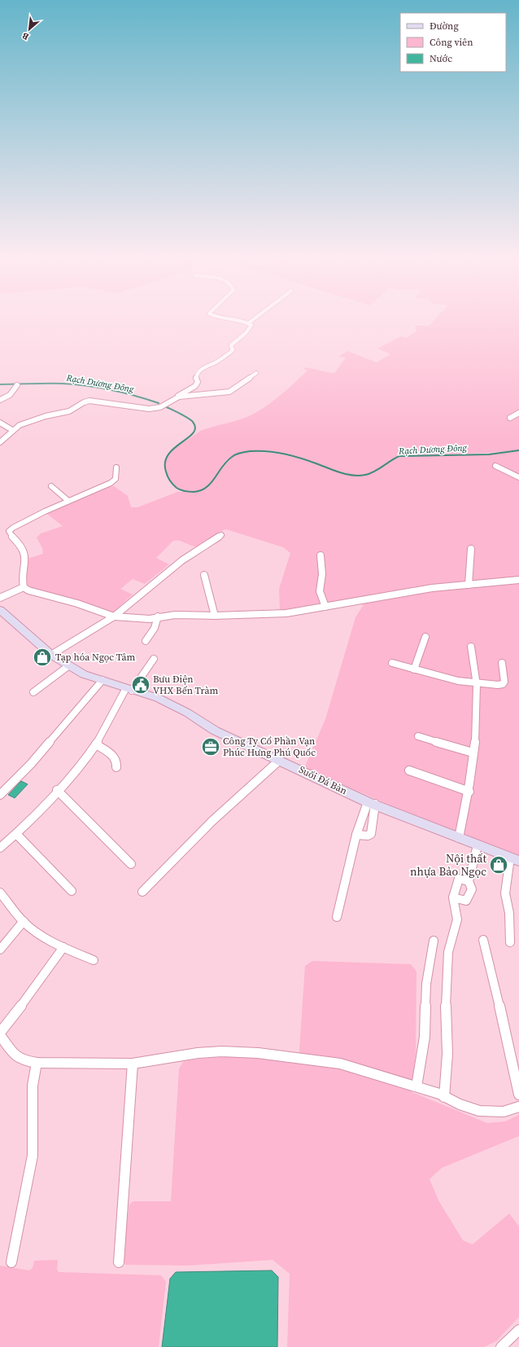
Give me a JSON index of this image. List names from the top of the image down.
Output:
{
  "streets": {
    "street": ["Suối Đá Bàn"]
  },
  "water": ["Rạch Dương Đông"],
  "places": {
    "shop": ["Tạp hóa Ngọc Tâm", "Nội thất nhựa Bảo Ngọc"],
    "public building": ["Bưu Điện VHX Bến Tràm"],
    "office": ["Công Ty Cổ Phần Vạn Phúc Hưng Phú Quốc"]
  },
  "legend": ["Đường", "Công viên", "Nước"],
  "north": "bottom left"
}
